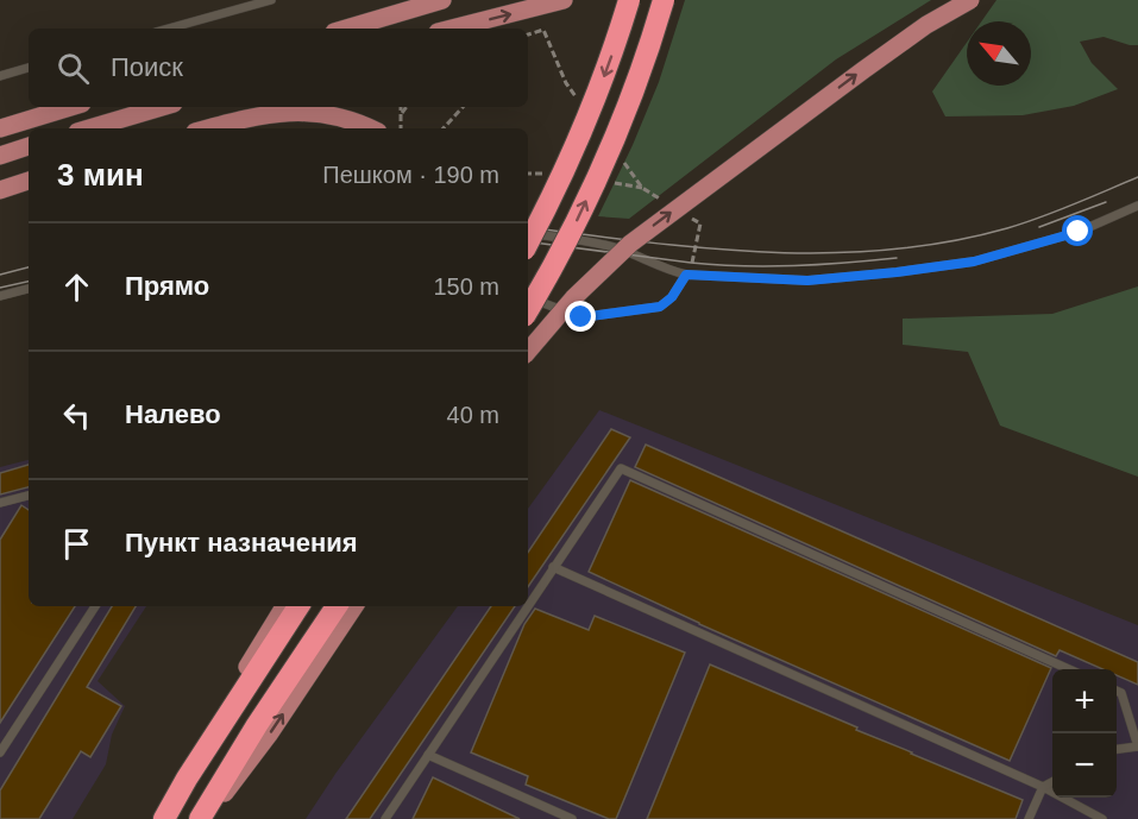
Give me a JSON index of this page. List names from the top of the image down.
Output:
{
  "north": "top left",
  "page": {
    "search": "Поиск",
    "heading": ["3 мин", "Пешком · 190 m"],
    "list": [
      ["Прямо", "150 m"],
      ["Налево", "40 m"],
      "Пункт назначения"
    ],
    "map_buttons": ["+", "−"]
  }
}
